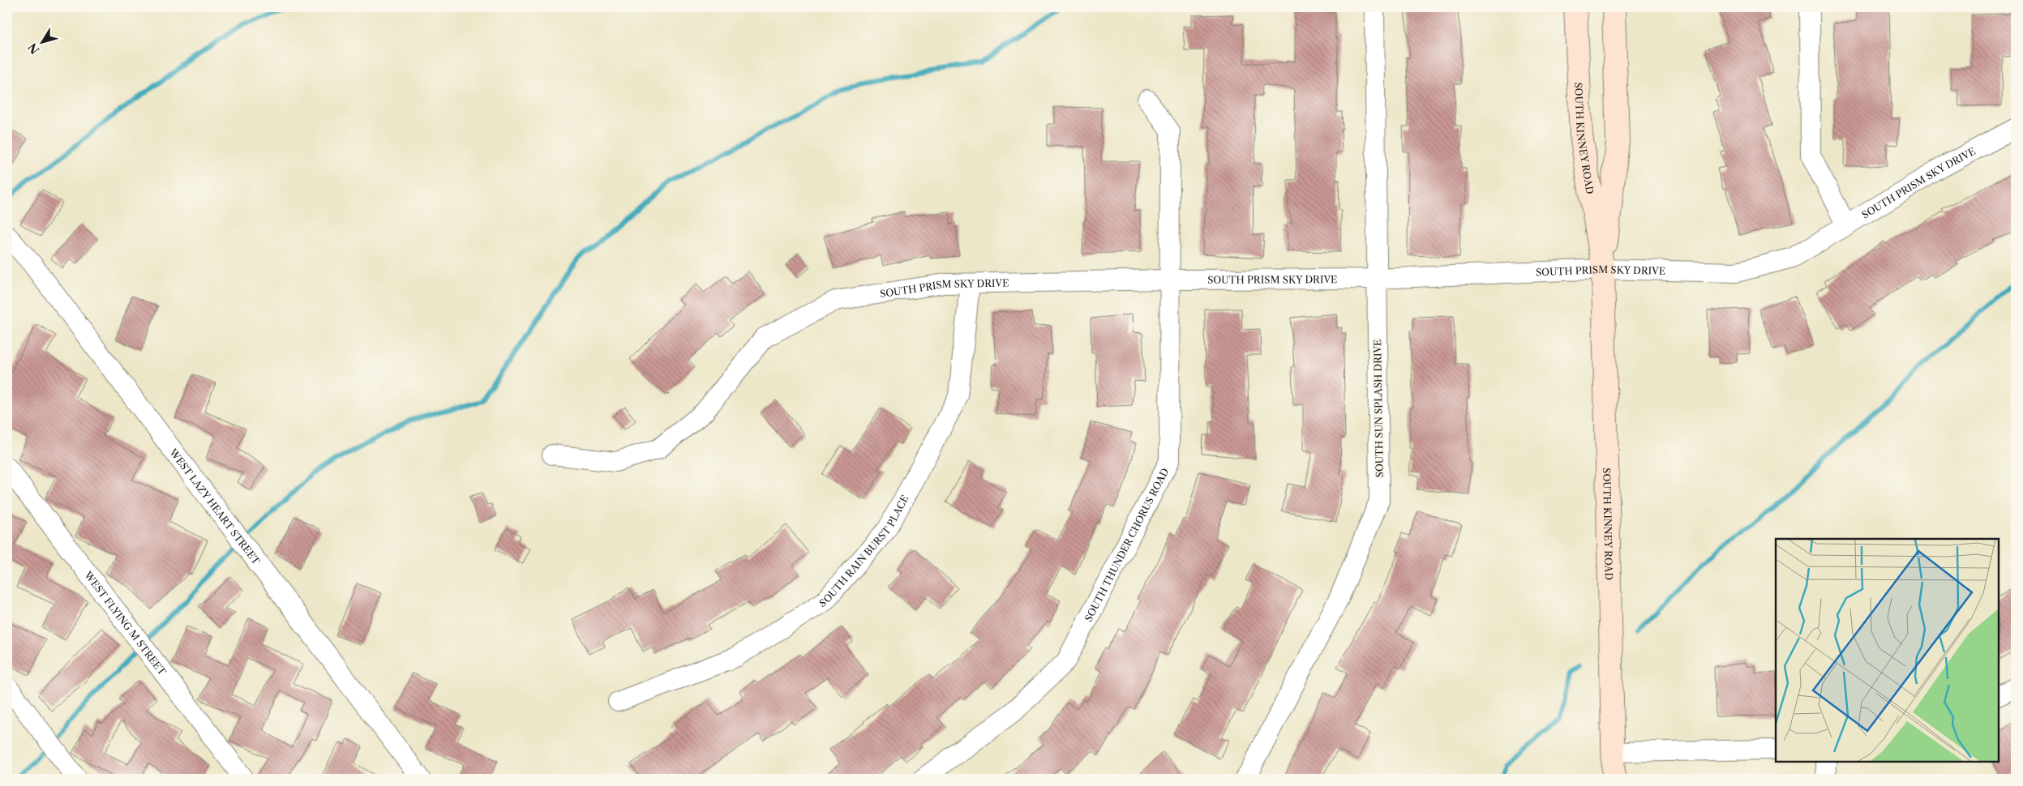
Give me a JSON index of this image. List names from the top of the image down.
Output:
{
  "streets": {
    "main road": ["SOUTH KINNEY ROAD"],
    "street": [
      "SOUTH PRISM SKY DRIVE",
      "SOUTH SUN SPLASH DRIVE",
      "WEST LAZY HEART STREET",
      "SOUTH THUNDER CHORUS ROAD",
      "SOUTH RAIN BURST PLACE",
      "WEST FLYING M STREET"
    ]
  },
  "crossings": [
    ["SOUTH KINNEY ROAD", "SOUTH PRISM SKY DRIVE"],
    ["SOUTH PRISM SKY DRIVE", "SOUTH SUN SPLASH DRIVE"],
    ["SOUTH PRISM SKY DRIVE", "SOUTH THUNDER CHORUS ROAD"],
    ["SOUTH PRISM SKY DRIVE", "SOUTH RAIN BURST PLACE"]
  ],
  "north": "bottom left"
}
